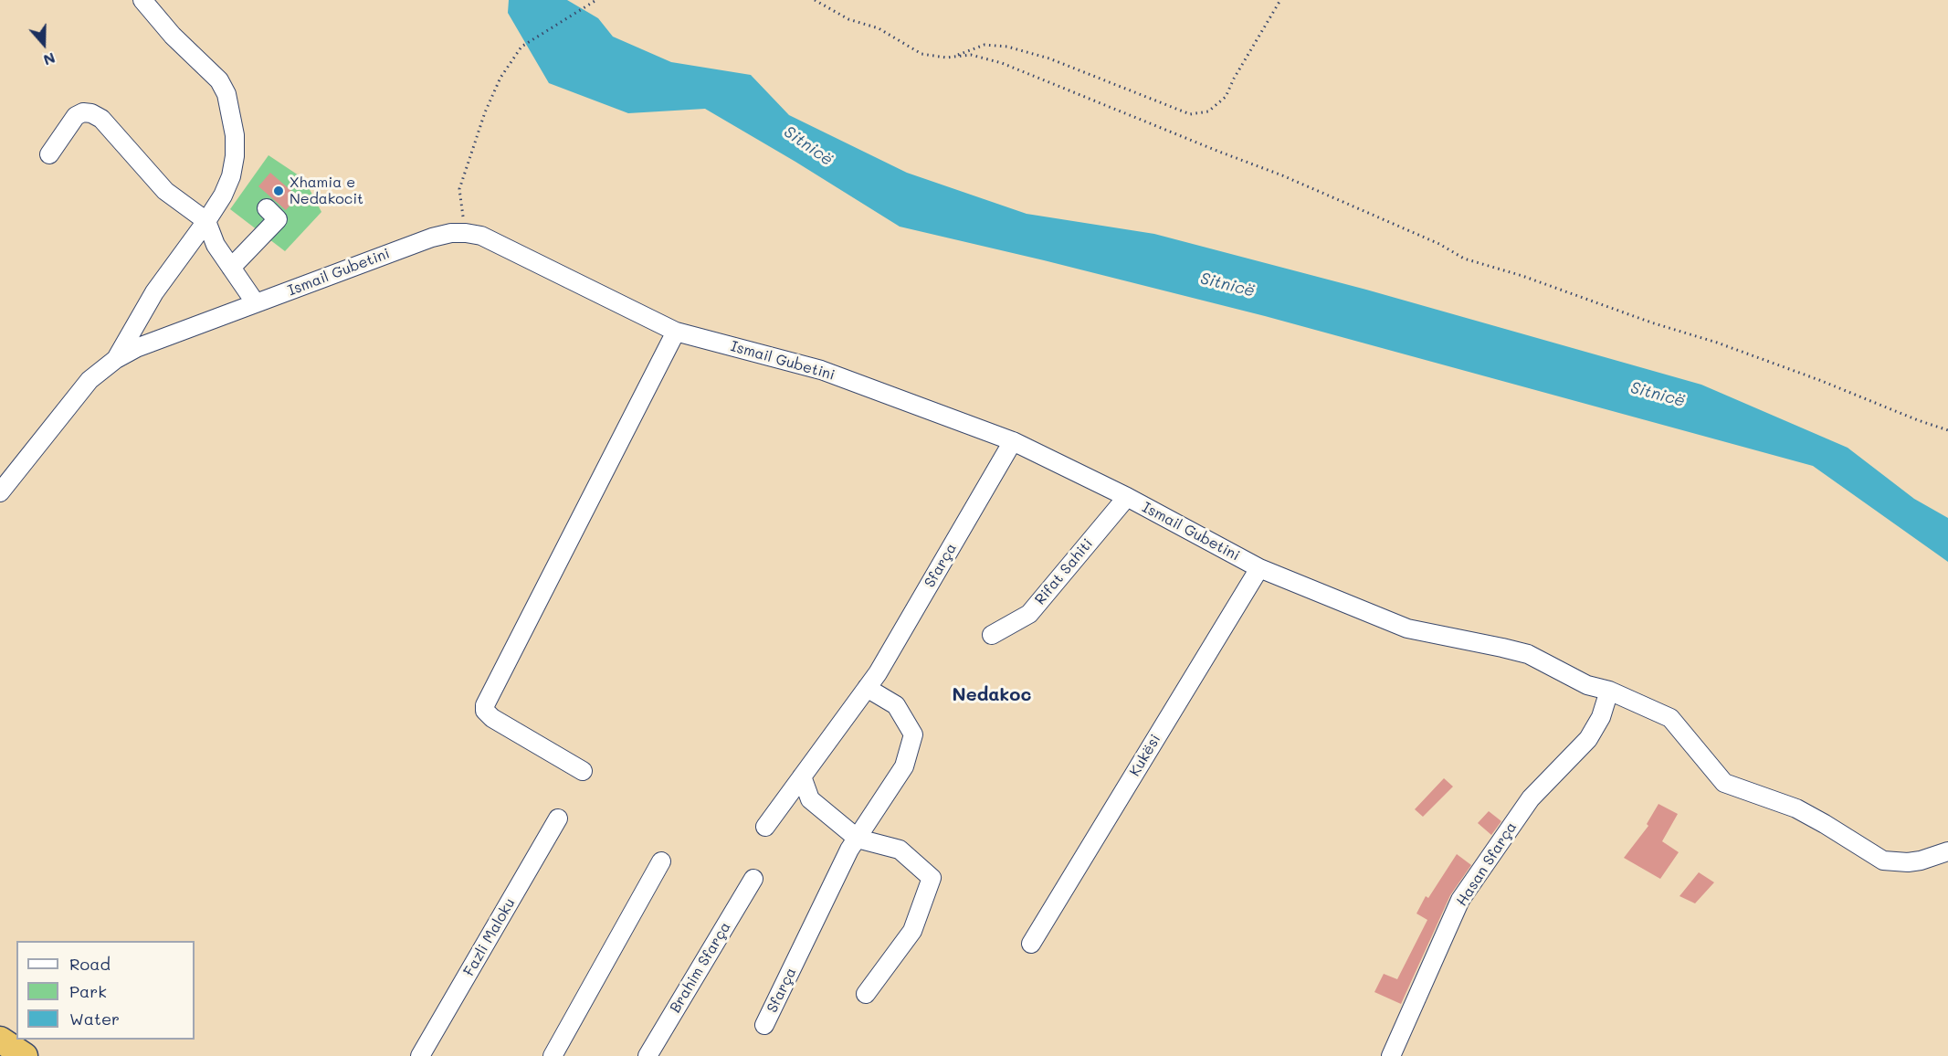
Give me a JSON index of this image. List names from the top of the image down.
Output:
{
  "streets": {
    "street": [
      "Ismail Gubetini",
      "Sfarça",
      "Rifat Sahiti",
      "Kukësi",
      "Hasan Sfarça",
      "Fazli Maloku",
      "Brahim Sfarça"
    ]
  },
  "crossings": [
    ["Ismail Gubetini", "Sfarça"],
    ["Ismail Gubetini", "Rifat Sahiti"],
    ["Ismail Gubetini", "Kukësi"],
    ["Ismail Gubetini", "Hasan Sfarça"]
  ],
  "districts": ["Nedakoc"],
  "water": ["Sitnicë"],
  "places": ["Xhamia e Nedakocit"],
  "legend": ["Road", "Park", "Water"],
  "north": "bottom"
}
